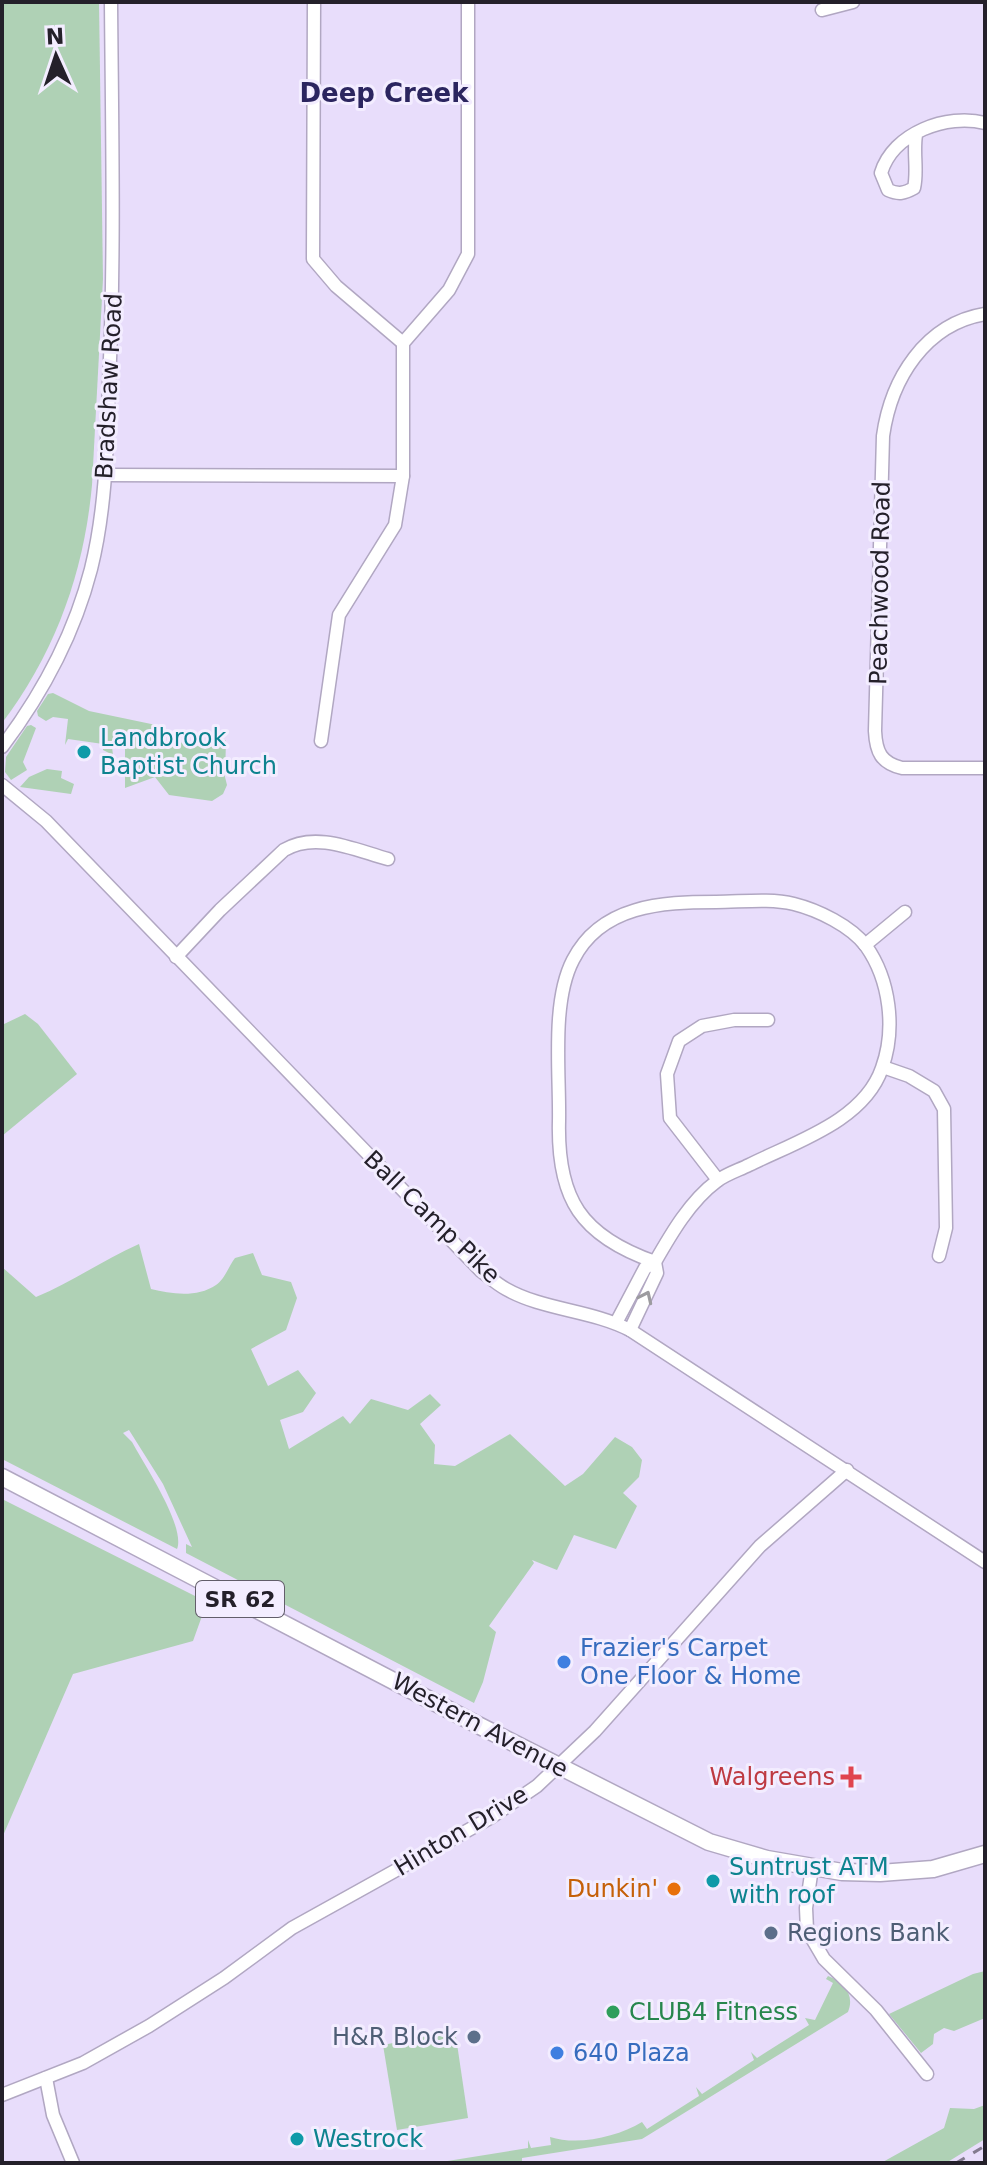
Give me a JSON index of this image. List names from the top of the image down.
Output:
{
  "streets": {
    "main road": ["SR 62", "Western Avenue"],
    "street": [
      "Bradshaw Road",
      "Peachwood Road",
      "Ball Camp Pike",
      "Hinton Drive"
    ]
  },
  "crossings": [
    ["Ball Camp Pike", "Hinton Drive"],
    ["Western Avenue", "Hinton Drive"]
  ],
  "districts": ["Deep Creek"],
  "places": {
    "other": [
      "Landbrook Baptist Church",
      "Frazier's Carpet One Floor & Home",
      "Suntrust ATM with roof",
      "Dunkin'",
      "Regions Bank",
      "CLUB4 Fitness",
      "H&R Block",
      "640 Plaza",
      "Westrock"
    ],
    "health": ["Walgreens"]
  },
  "north": "top"
}
